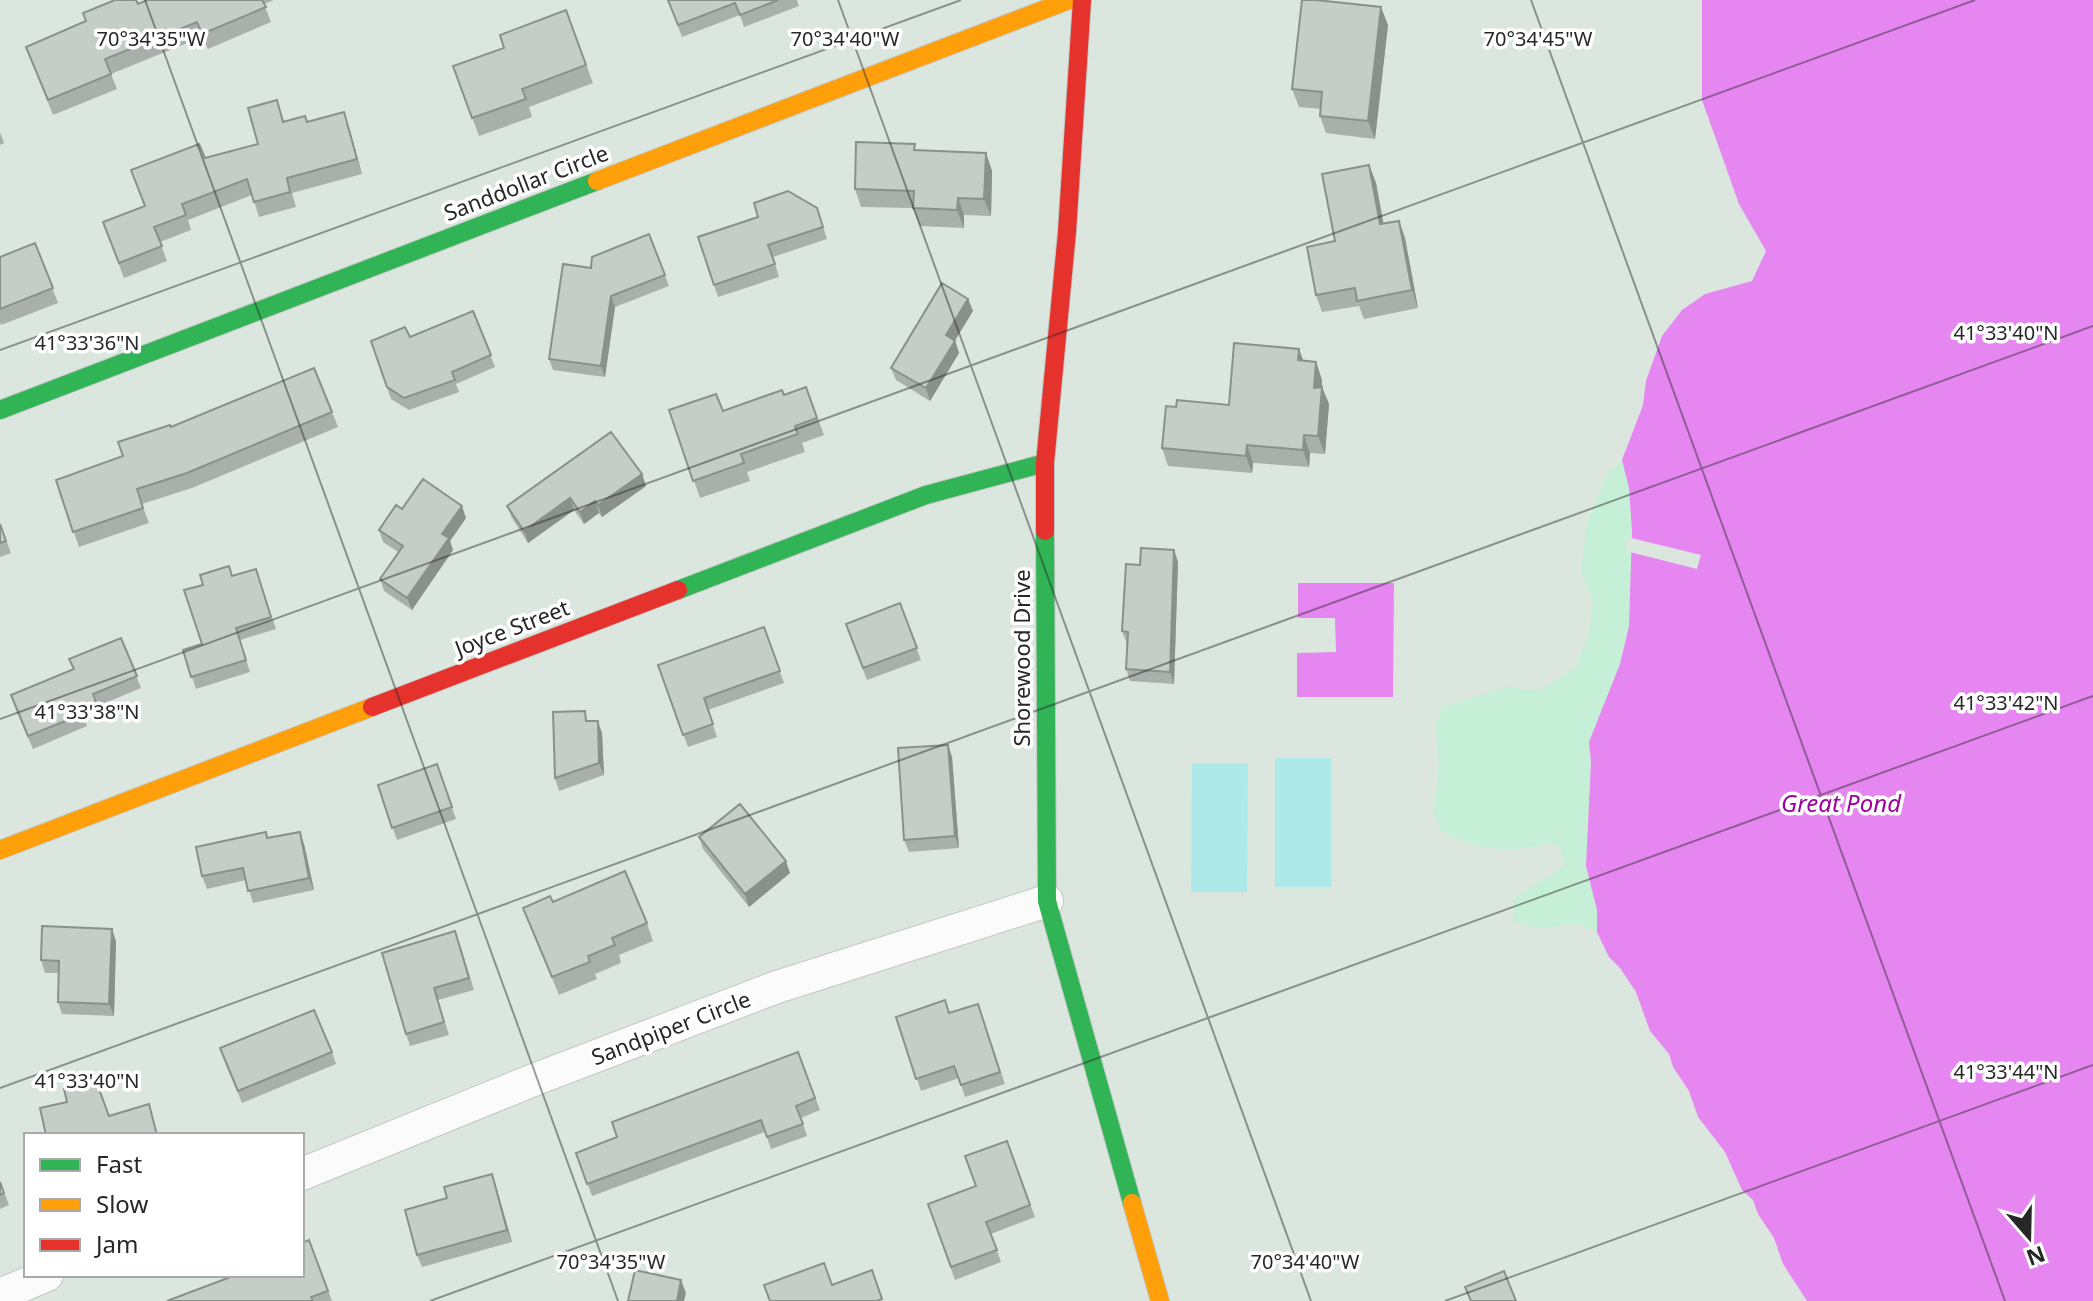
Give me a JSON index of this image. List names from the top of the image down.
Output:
{
  "streets": {
    "street": [
      "Sanddollar Circle",
      "Joyce Street",
      "Shorewood Drive",
      "Sandpiper Circle"
    ]
  },
  "crossings": [
    ["Joyce Street", "Shorewood Drive"],
    ["Shorewood Drive", "Sandpiper Circle"]
  ],
  "water": ["Great Pond"],
  "legend": ["Fast", "Slow", "Jam"],
  "north": "bottom",
  "coordinates": [
    "70°34'35\"W",
    "70°34'40\"W",
    "70°34'45\"W",
    "41°33'40\"N",
    "41°33'36\"N",
    "41°33'42\"N",
    "41°33'38\"N",
    "41°33'44\"N"
  ]
}
